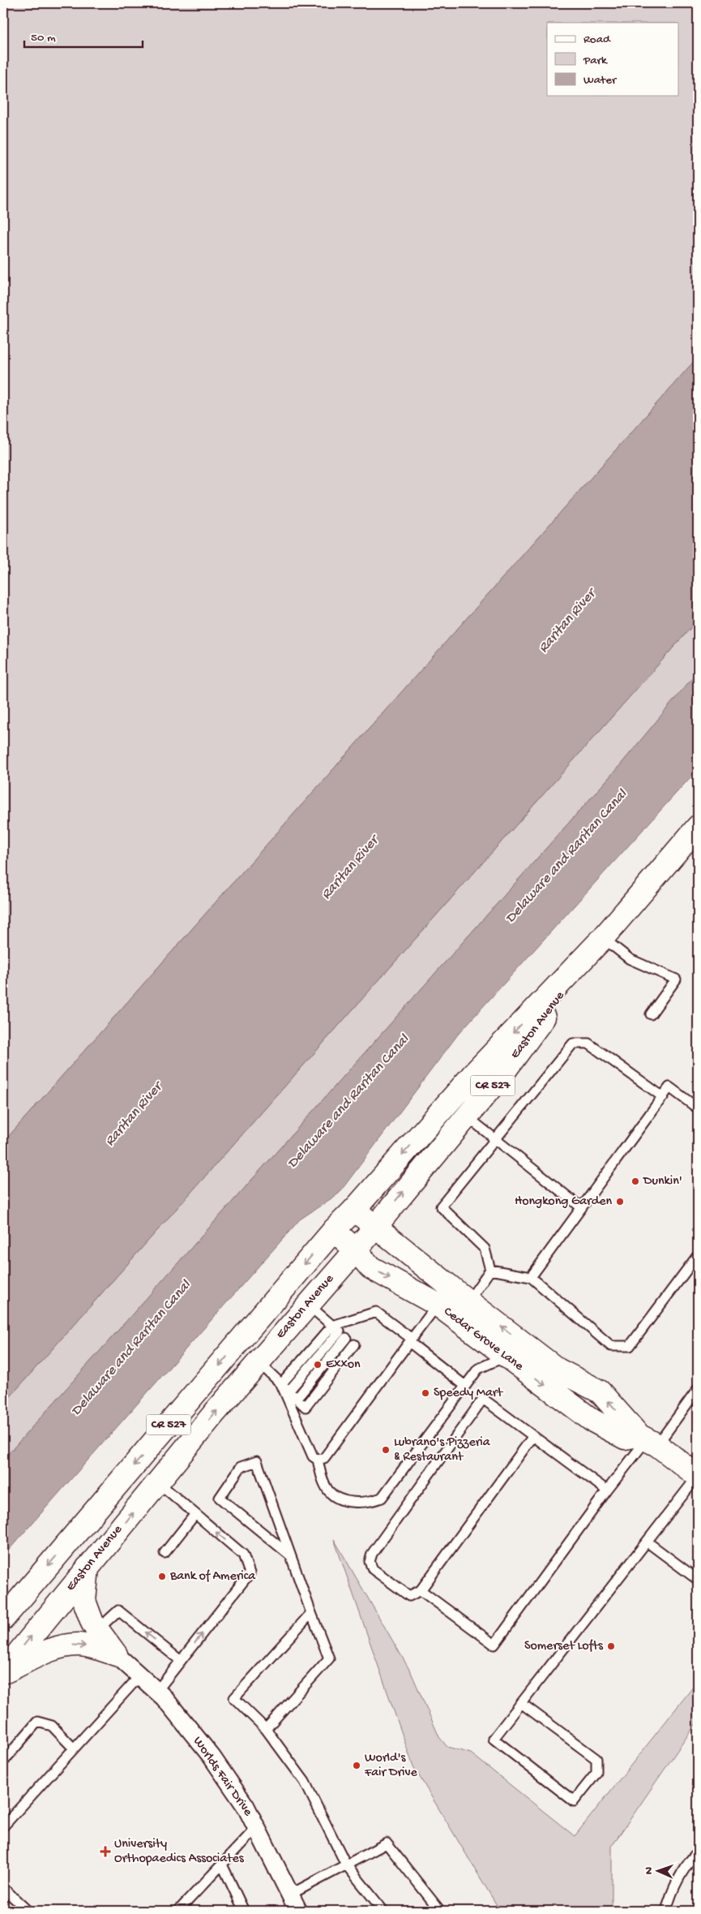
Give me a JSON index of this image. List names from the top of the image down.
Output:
{
  "streets": {
    "main road": ["Easton Avenue", "CR 527", "Cedar Grove Lane"],
    "street": ["Worlds Fair Drive"]
  },
  "crossings": [
    ["Easton Avenue", "Cedar Grove Lane"]
  ],
  "water": ["Raritan River", "Delaware and Raritan Canal"],
  "places": {
    "other": [
      "Dunkin'",
      "Hongkong Garden",
      "Exxon",
      "Speedy Mart",
      "Lubrano's Pizzeria & Restaurant",
      "Bank of America",
      "Somerset Lofts",
      "World's Fair Drive"
    ],
    "health": ["University Orthopaedics Associates"]
  },
  "legend": ["Road", "Park", "Water"],
  "scale_bar": "50 m",
  "north": "left"
}
